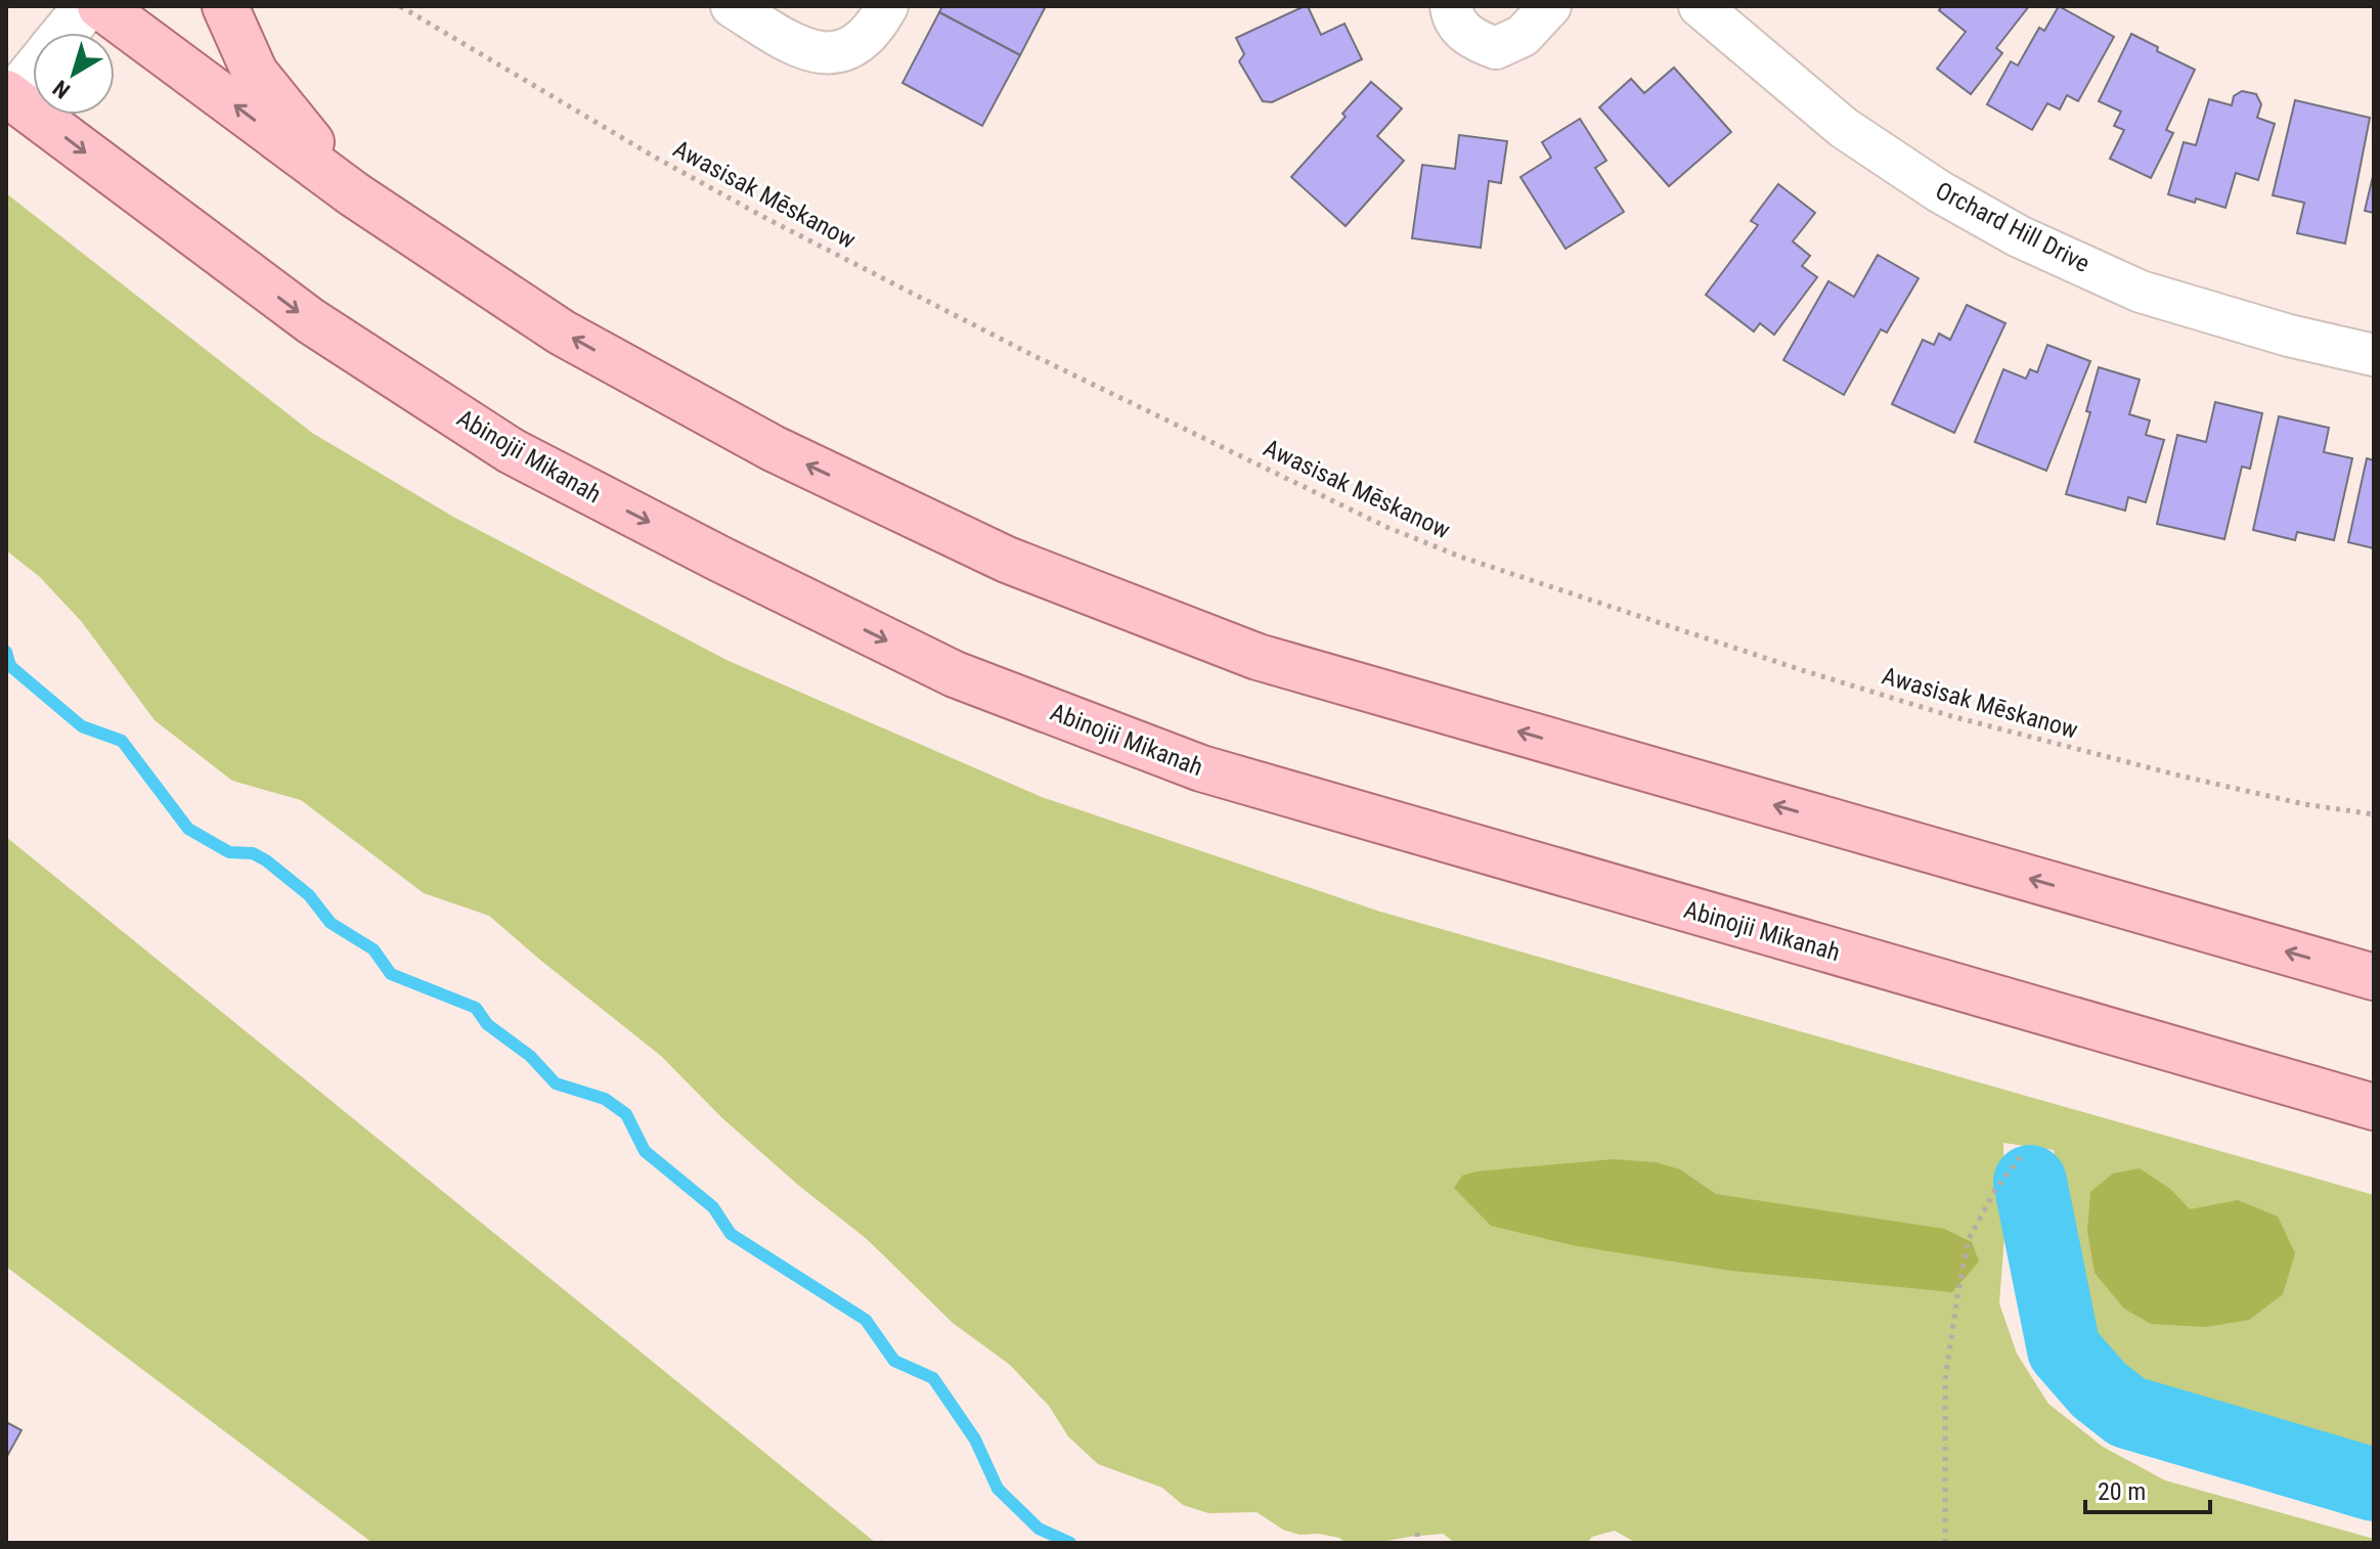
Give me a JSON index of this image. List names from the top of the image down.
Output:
{
  "streets": {
    "main road": ["Abinojii Mikanah"],
    "street": ["Orchard Hill Drive"],
    "path": ["Awasisak Mēskanow"]
  },
  "scale_bar": "20 m",
  "north": "bottom left"
}
